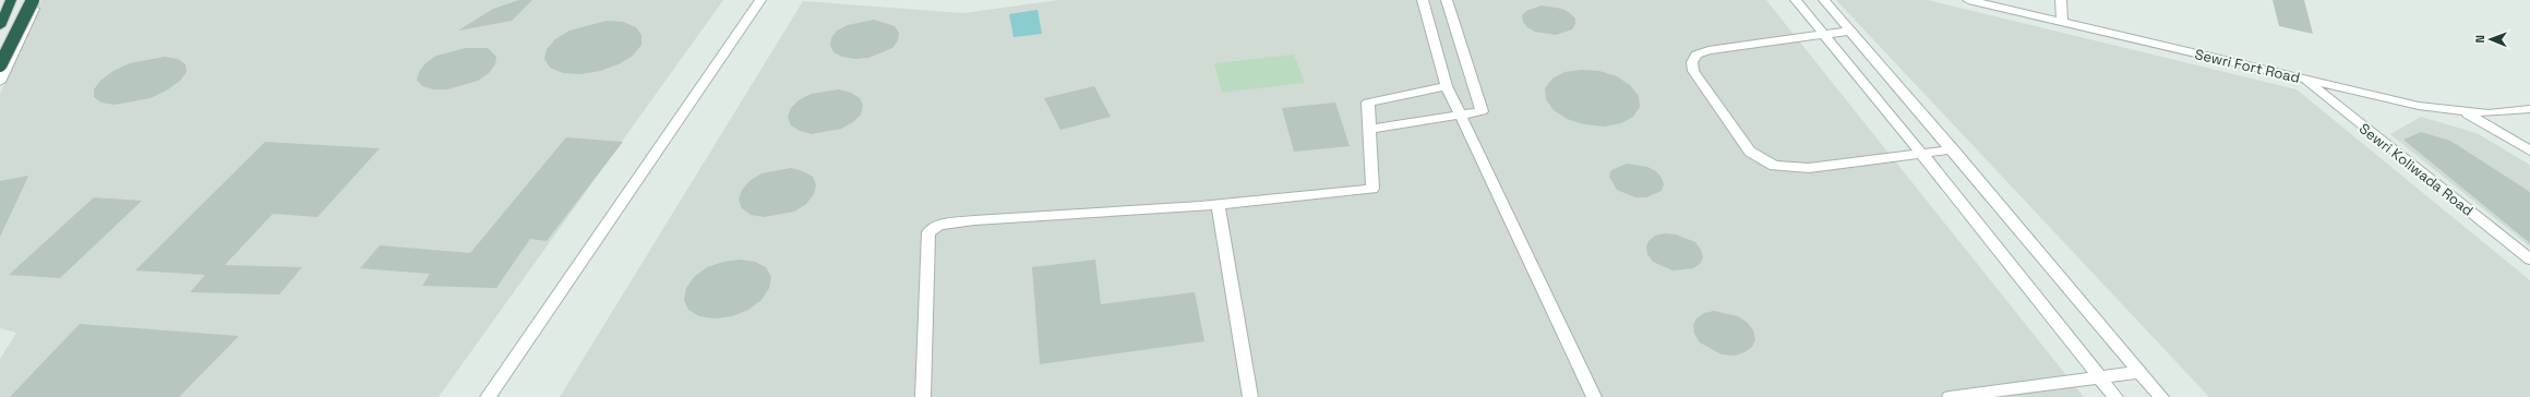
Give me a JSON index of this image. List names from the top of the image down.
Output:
{
  "streets": {
    "street": ["Sewri Fort Road", "Sewri Koliwada Road"]
  },
  "crossings": [
    ["Sewri Fort Road", "Sewri Koliwada Road"]
  ],
  "north": "left"
}
